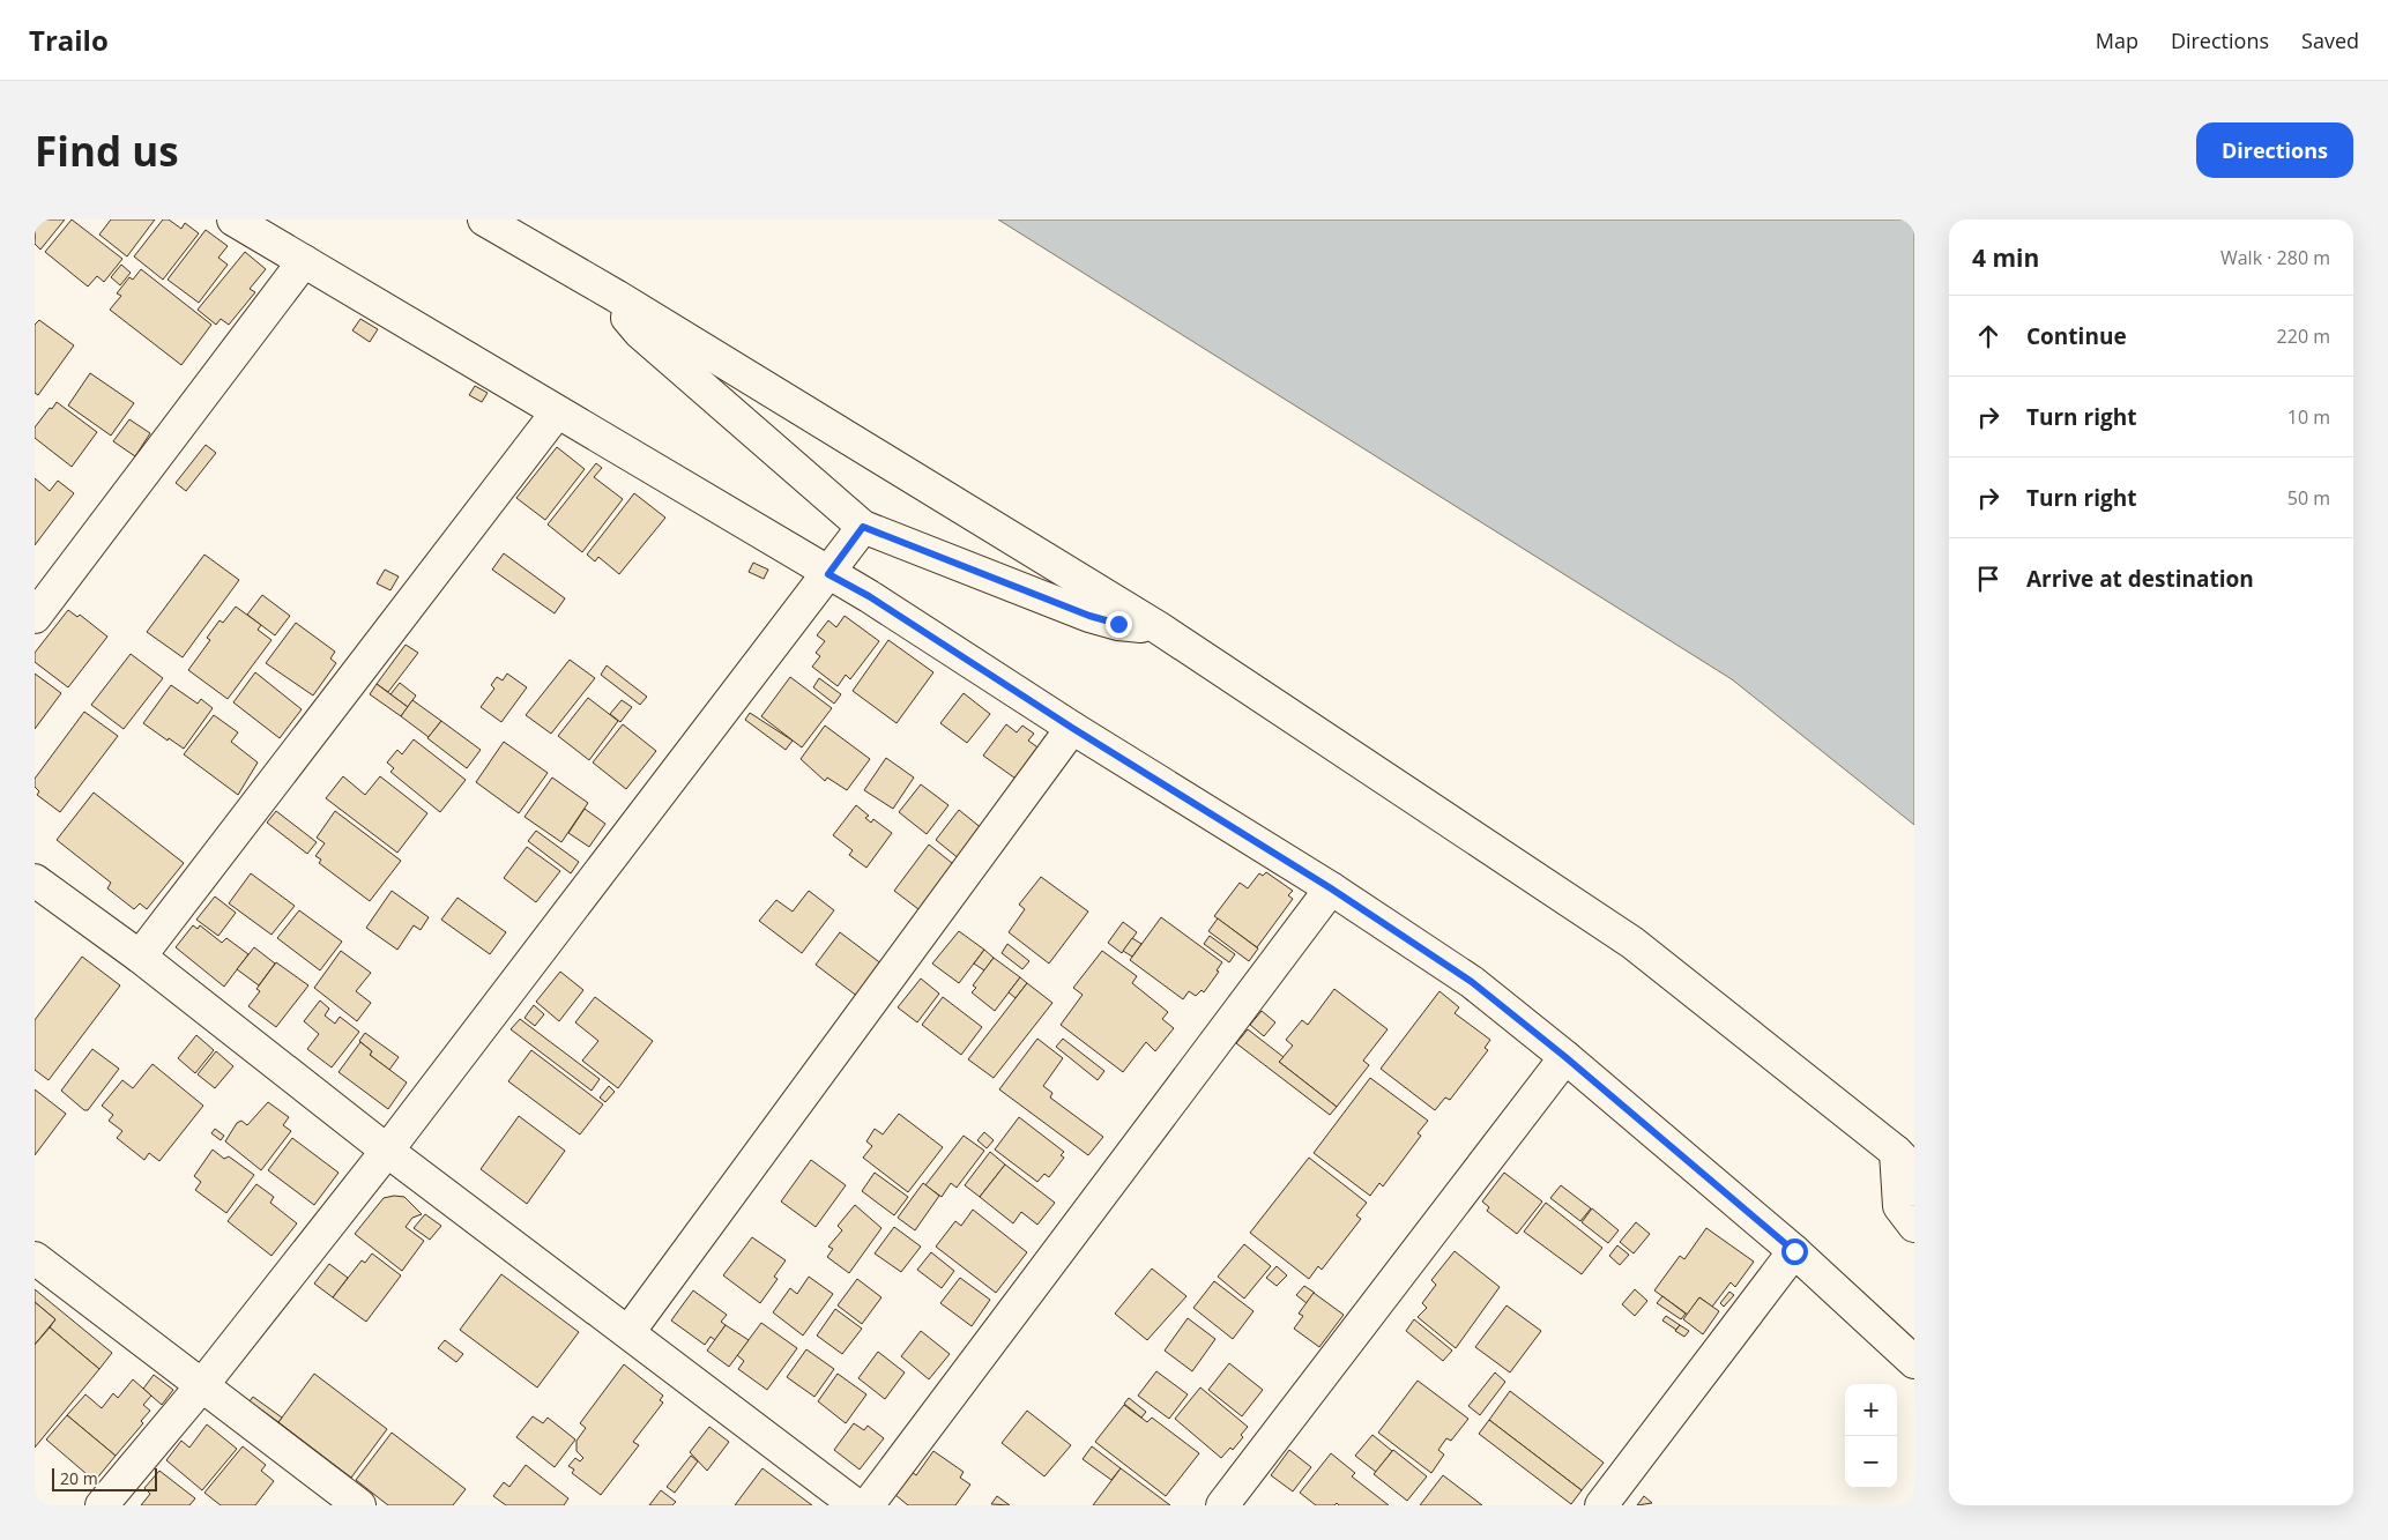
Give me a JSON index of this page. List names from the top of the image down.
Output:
{
  "scale_bar": "20 m",
  "page": {
    "header": "Trailo",
    "nav": ["Map", "Directions", "Saved"],
    "buttons": "Directions",
    "title": "Find us",
    "heading": ["4 min", "Walk · 280 m"],
    "list": [
      ["Continue", "220 m"],
      ["Turn right", "10 m"],
      ["Turn right", "50 m"],
      "Arrive at destination"
    ],
    "map_buttons": ["+", "−"],
    "scale": "20 m"
  }
}
